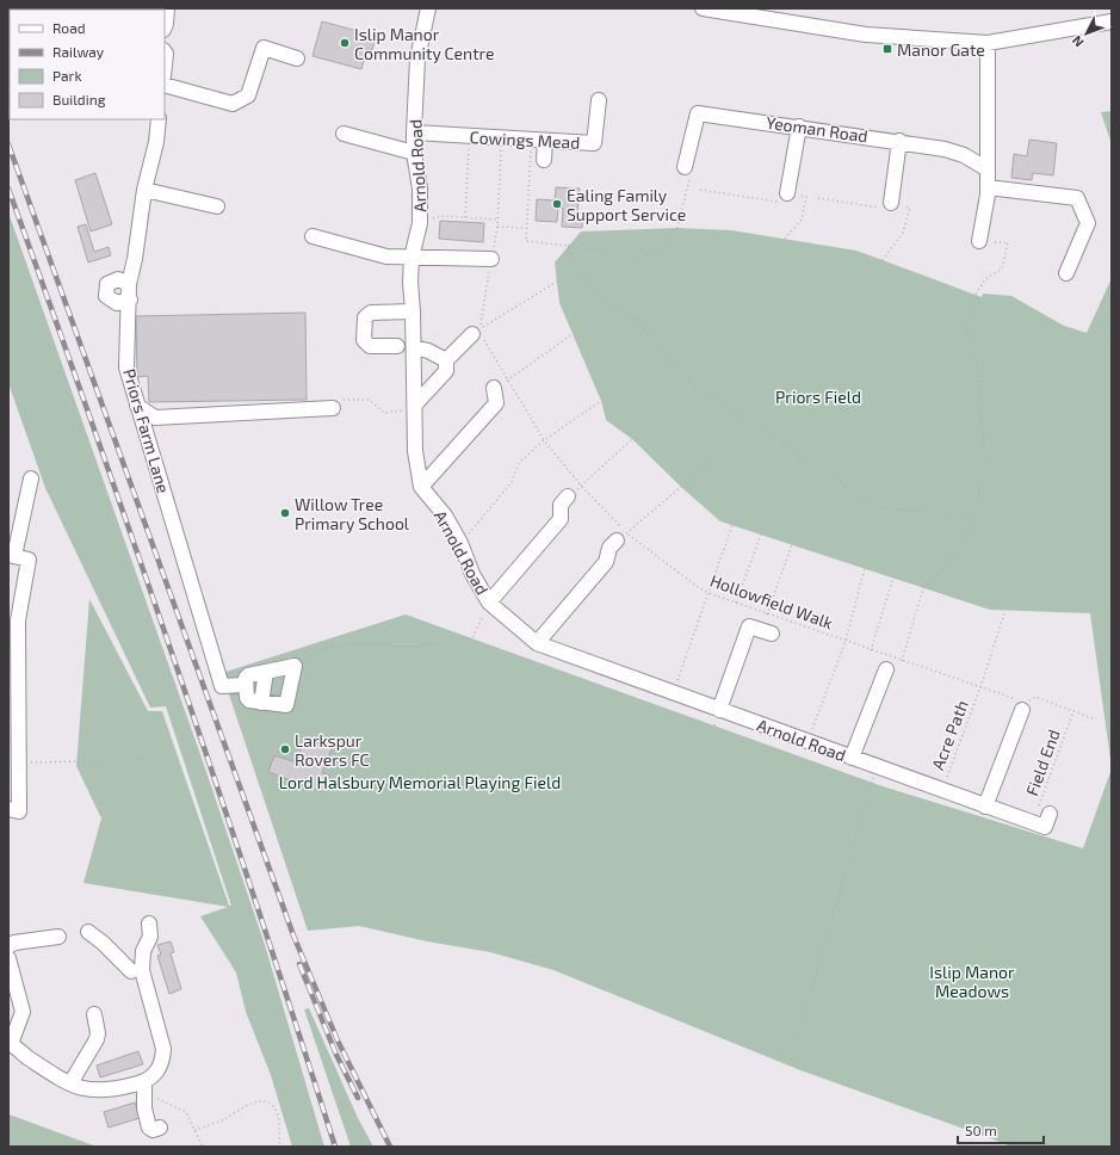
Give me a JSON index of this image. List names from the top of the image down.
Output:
{
  "streets": {
    "street": [
      "Yeoman Road",
      "Cowings Mead",
      "Arnold Road",
      "Priors Farm Lane"
    ],
    "path": ["Hollowfield Walk", "Acre Path", "Field End"]
  },
  "crossings": [
    ["Cowings Mead", "Arnold Road"],
    ["Arnold Road", "Acre Path"],
    ["Arnold Road", "Field End"],
    ["Hollowfield Walk", "Acre Path"],
    ["Hollowfield Walk", "Field End"]
  ],
  "parks": ["Priors Field", "Lord Halsbury Memorial Playing Field", "Islip Manor Meadows"],
  "places": {
    "other": [
      "Islip Manor Community Centre",
      "Ealing Family Support Service",
      "Willow Tree Primary School",
      "Larkspur Rovers FC"
    ],
    "transit": ["Manor Gate"]
  },
  "legend": [
    "Road",
    "Railway",
    "Park",
    "Building"
  ],
  "scale_bar": "50 m",
  "north": "bottom left"
}
